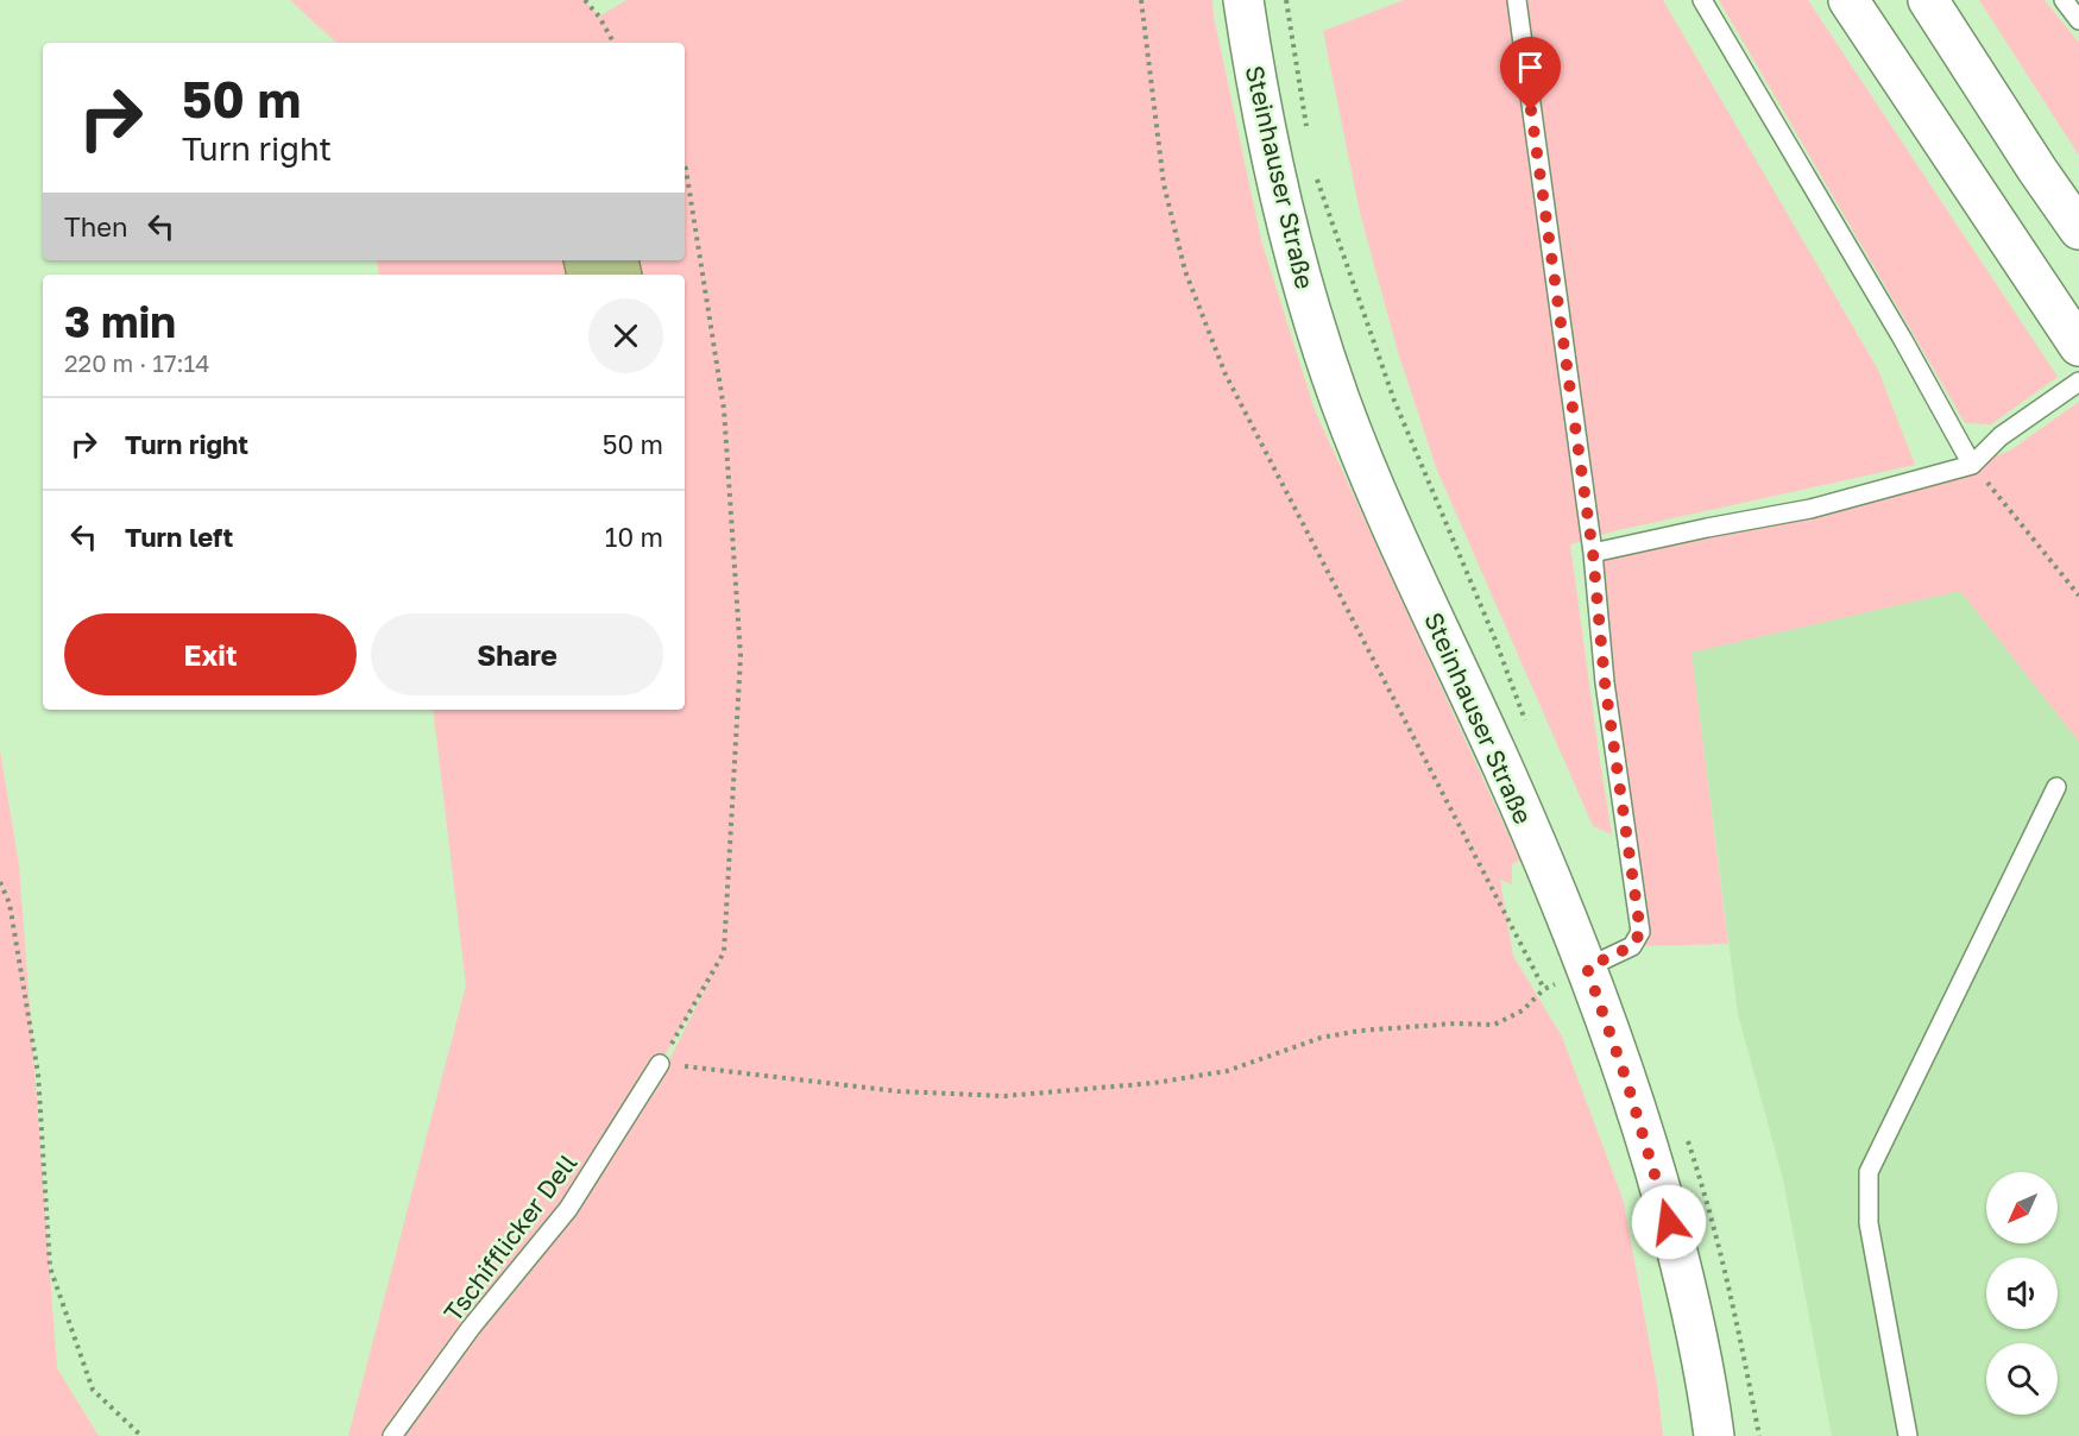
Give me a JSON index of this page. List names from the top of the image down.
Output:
{
  "streets": {
    "main road": ["Steinhauser Straße"],
    "lane": ["Tschifflicker Dell"]
  },
  "north": "bottom left",
  "page": {
    "turn": ["50 m", "Turn right"],
    "then": "Then",
    "heading": ["3 min", "220 m · 17:14"],
    "list": [
      {
        "name": "Turn right",
        "value": "50 m"
      },
      {
        "name": "Turn left",
        "value": "10 m"
      }
    ],
    "buttons": ["Exit", "Share"]
  }
}
